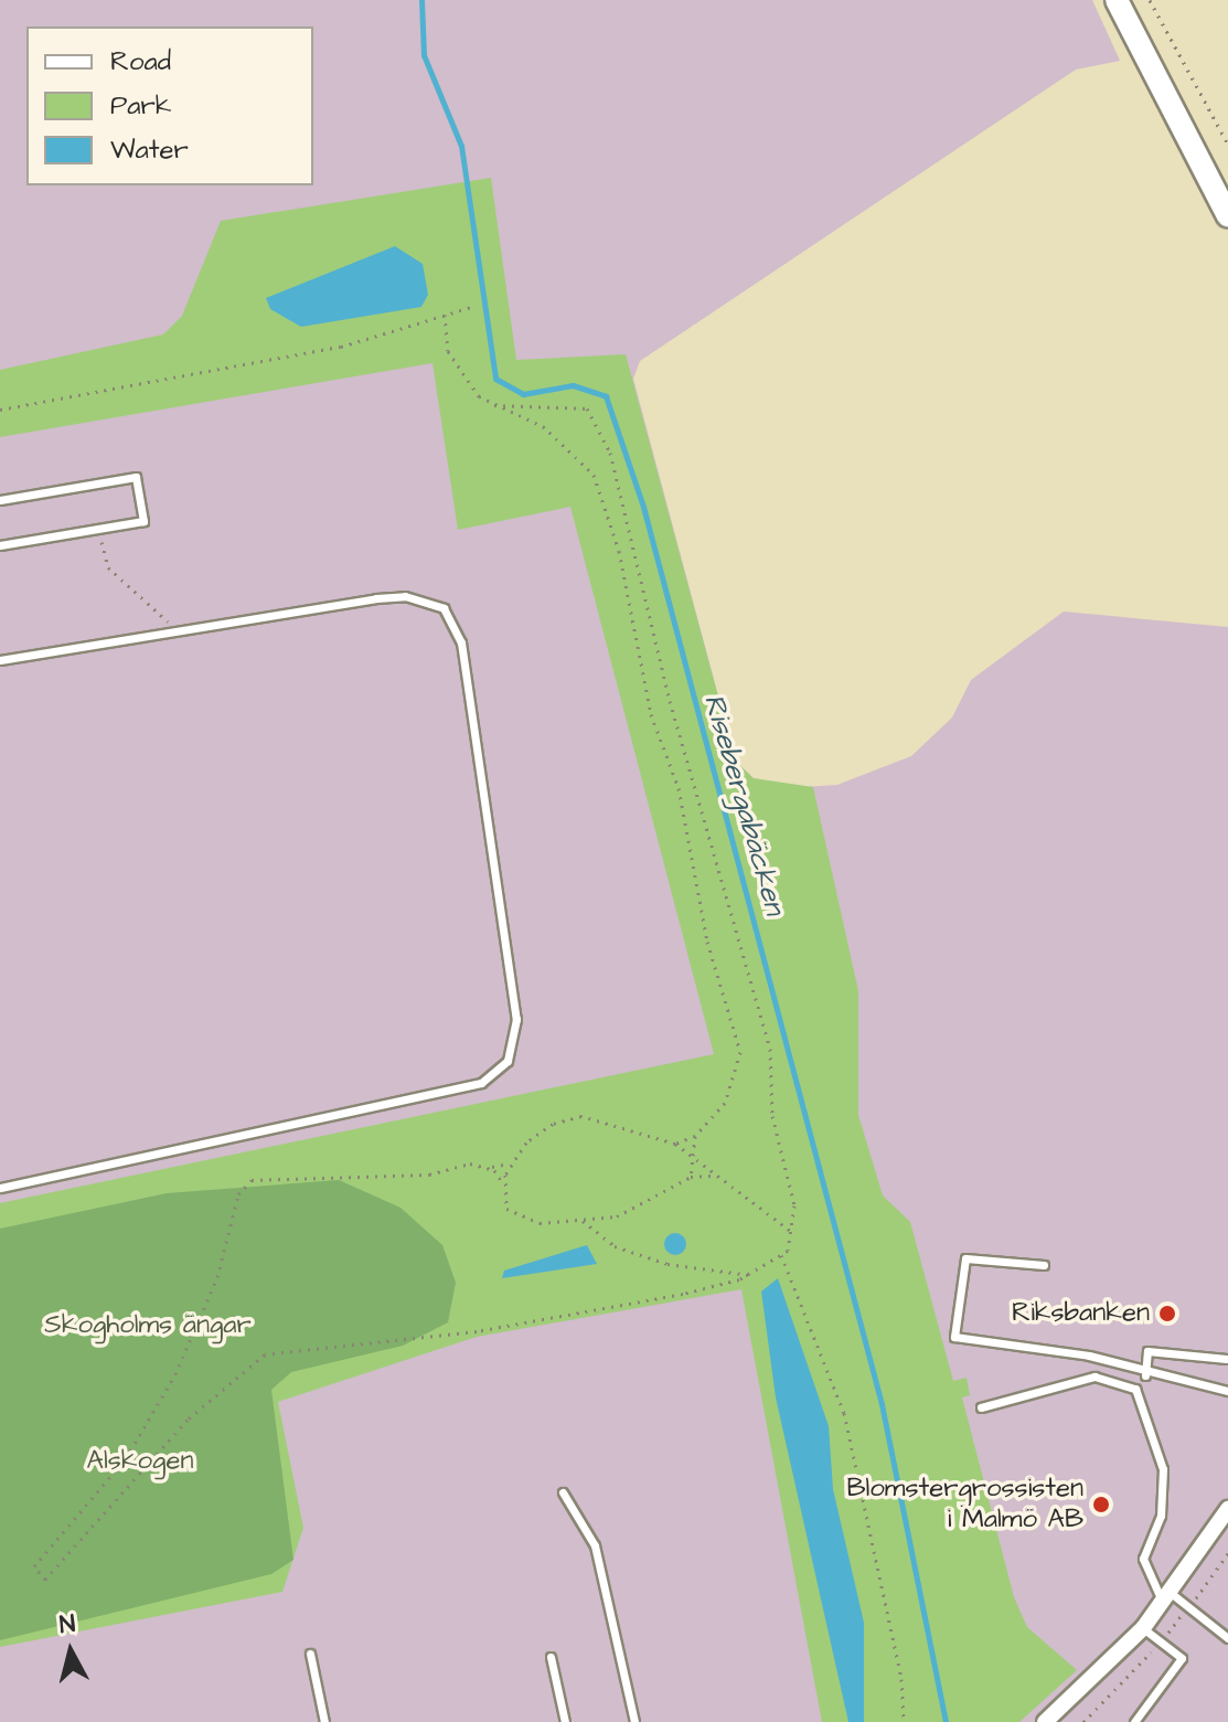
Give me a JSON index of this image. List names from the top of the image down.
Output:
{
  "water": ["Risebergabäcken"],
  "parks": ["Skogholms ängar", "Alskogen"],
  "places": ["Riksbanken", "Blomstergrossisten i Malmö AB"],
  "legend": ["Road", "Park", "Water"],
  "north": "top"
}
